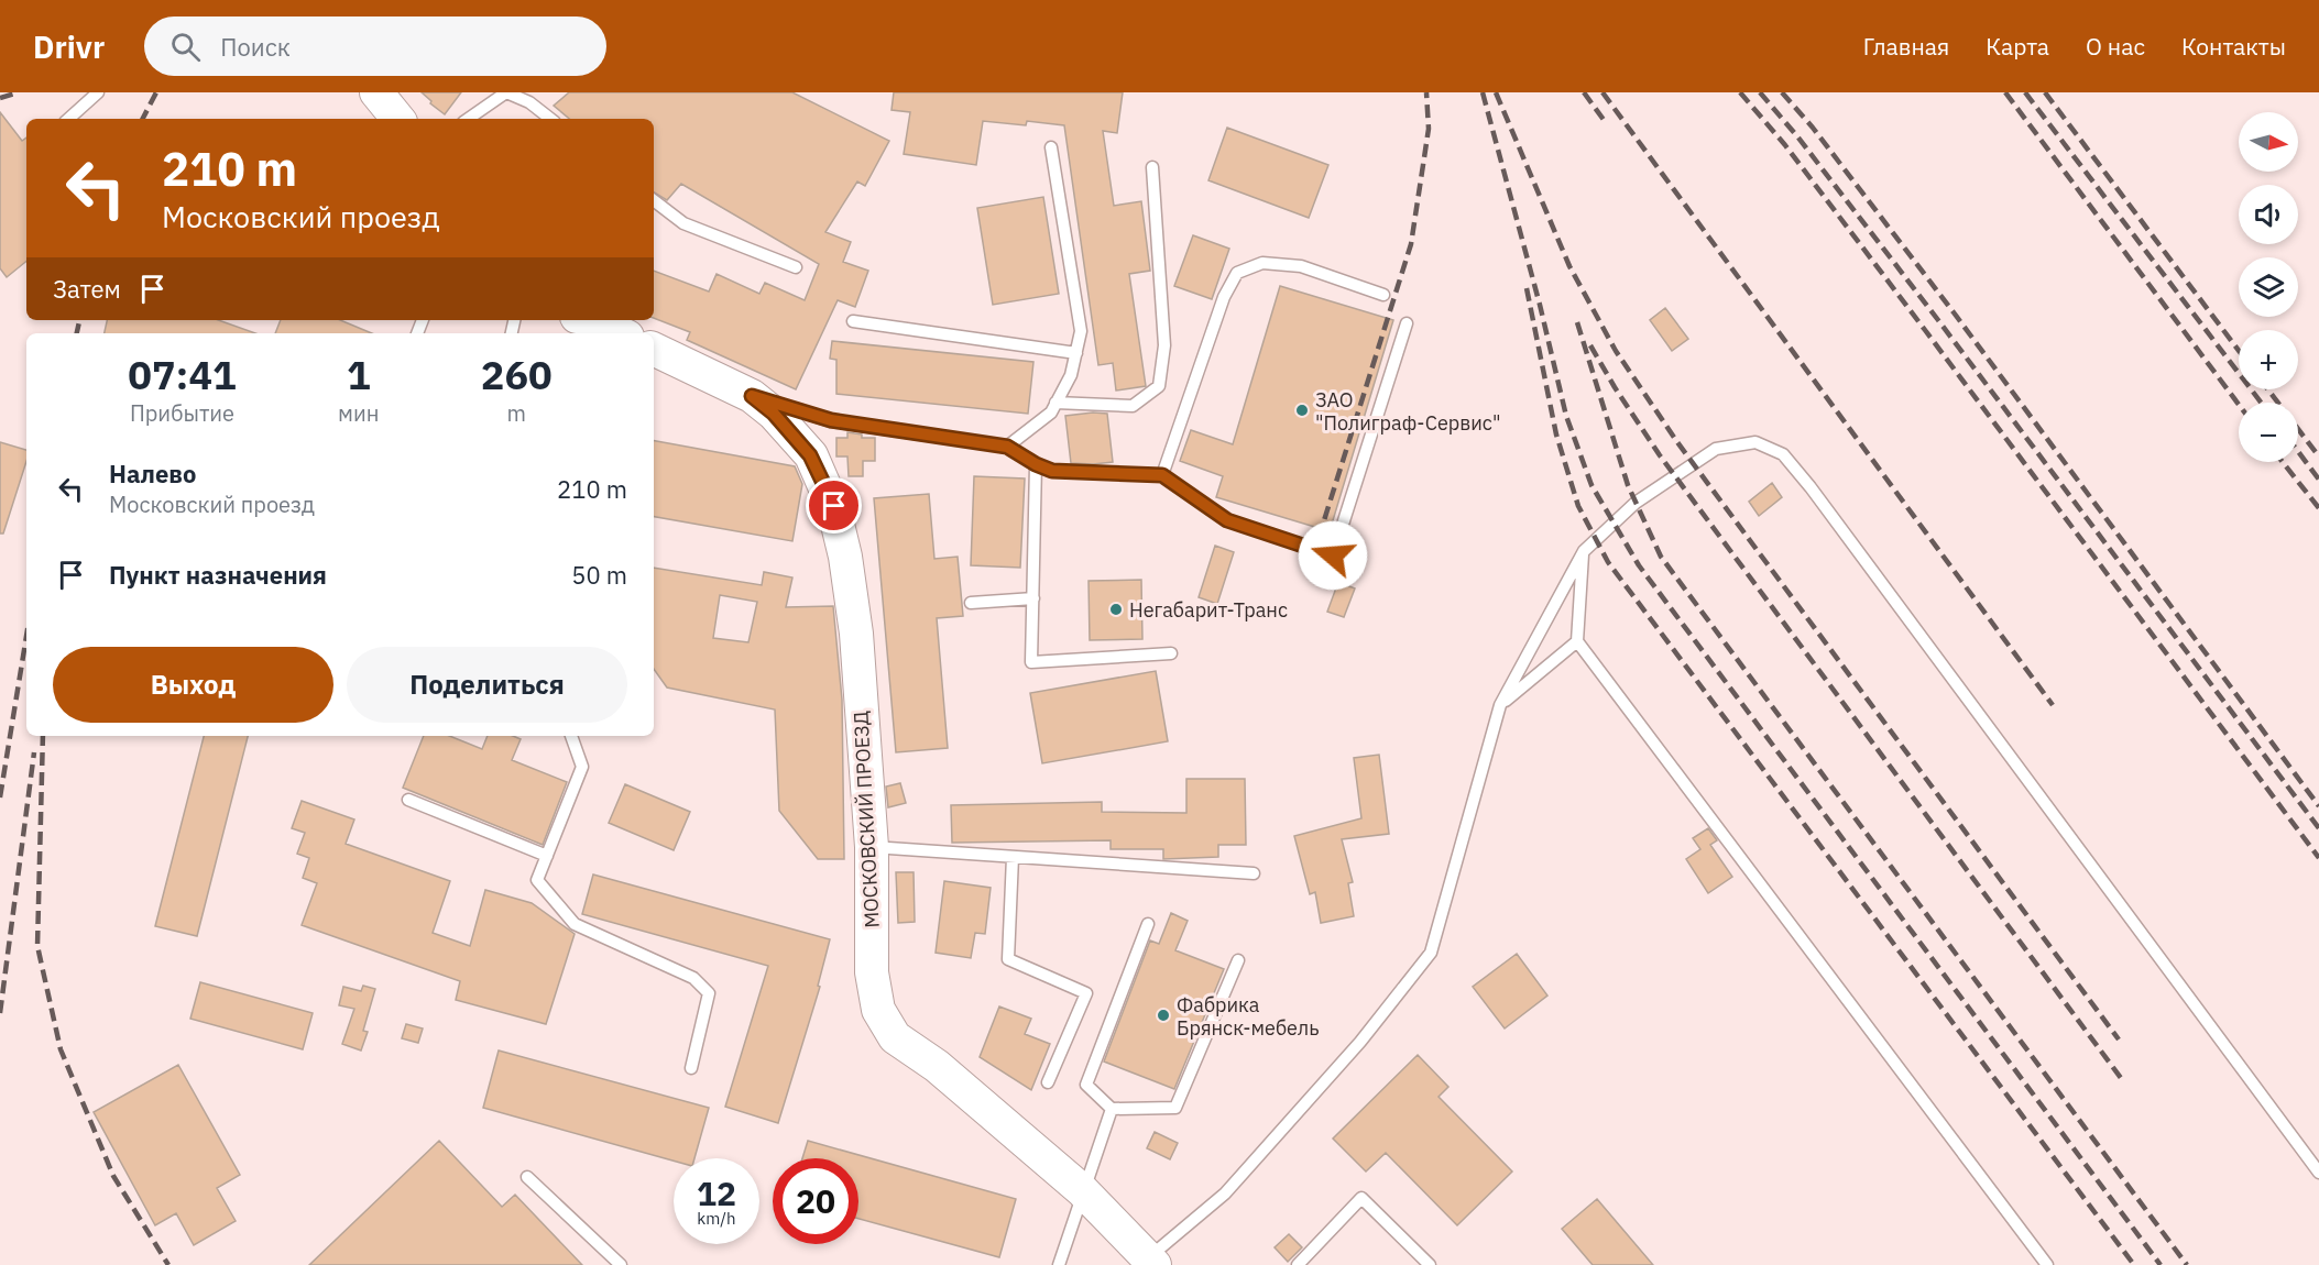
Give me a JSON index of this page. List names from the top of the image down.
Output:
{
  "streets": {
    "street": ["МОСКОВСКИЙ ПРОЕЗД"]
  },
  "places": ["ЗАО \"Полиграф-Сервис\"", "Негабарит-Транс", "Фабрика Брянск-мебель"],
  "north": "right",
  "page": {
    "header": "Drivr",
    "search": "Поиск",
    "nav": [
      "Главная",
      "Карта",
      "О нас",
      "Контакты"
    ],
    "map_buttons": ["+", "−"],
    "turn": ["210 m", "Московский проезд"],
    "then": "Затем",
    "eta": [
      "07:41",
      "Прибытие",
      "1",
      "мин",
      "260",
      "m"
    ],
    "list": [
      {
        "name": "Налево",
        "note": "Московский проезд",
        "value": "210 m"
      },
      {
        "name": "Пункт назначения",
        "value": "50 m"
      }
    ],
    "buttons": ["Выход", "Поделиться"],
    "speed": "12 km/h",
    "limit": "20"
  }
}
